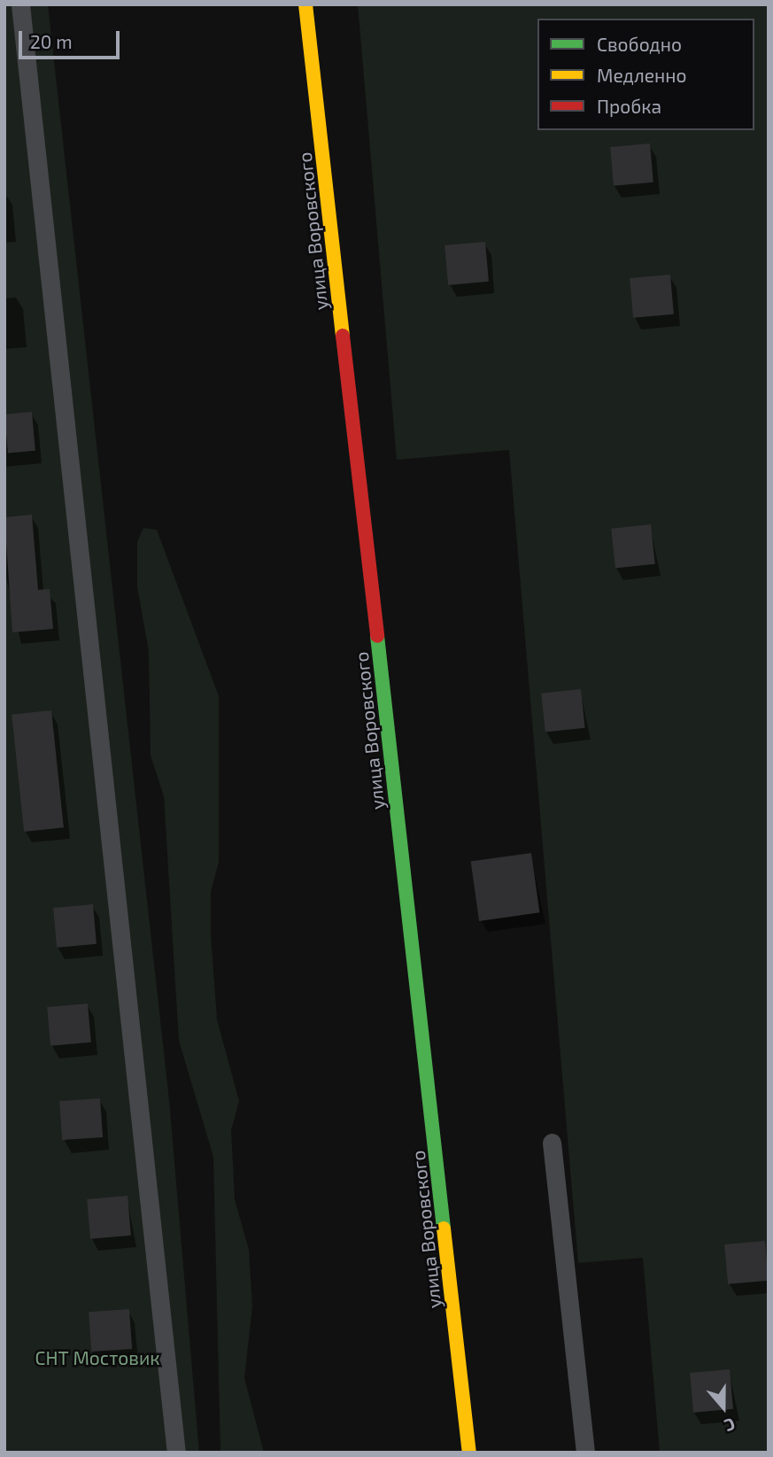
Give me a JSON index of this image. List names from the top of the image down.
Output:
{
  "streets": {
    "main road": ["улица Воровского"]
  },
  "parks": ["СНТ Мостовик"],
  "legend": ["Свободно", "Медленно", "Пробка"],
  "scale_bar": "20 m",
  "north": "bottom"
}
